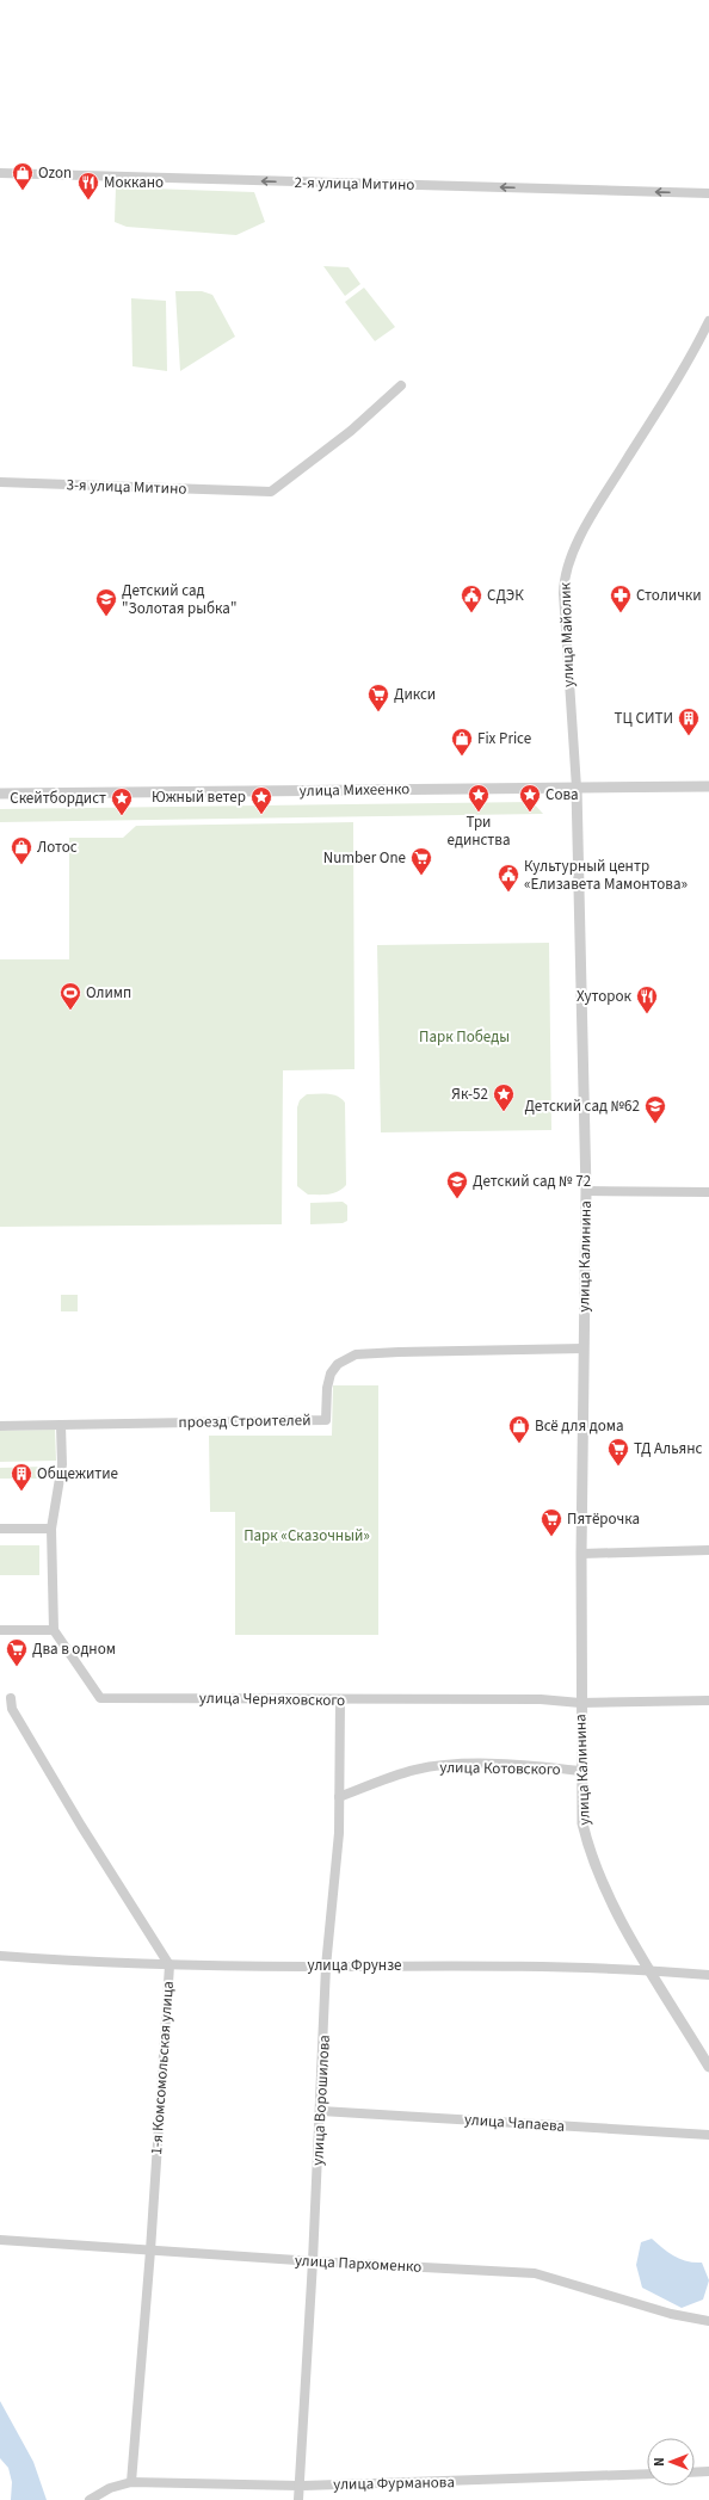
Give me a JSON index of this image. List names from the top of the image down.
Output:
{
  "streets": {
    "street": [
      "2-я улица Митино",
      "3-я улица Митино",
      "улица Майолик",
      "улица Михеенко",
      "улица Калинина",
      "проезд Строителей",
      "улица Черняховского",
      "улица Котовского",
      "улица Фрунзе",
      "1-я Комсомольская улица",
      "улица Ворошилова",
      "улица Чапаева",
      "улица Пархоменко",
      "улица Фурманова"
    ]
  },
  "crossings": [
    ["улица Майолик", "улица Михеенко"],
    ["улица Майолик", "улица Калинина"],
    ["улица Михеенко", "улица Калинина"],
    ["улица Калинина", "проезд Строителей"],
    ["улица Калинина", "улица Черняховского"],
    ["улица Калинина", "улица Котовского"],
    ["улица Калинина", "улица Фрунзе"],
    ["улица Черняховского", "улица Ворошилова"],
    ["улица Котовского", "улица Ворошилова"],
    ["улица Фрунзе", "1-я Комсомольская улица"],
    ["улица Фрунзе", "улица Ворошилова"],
    ["1-я Комсомольская улица", "улица Пархоменко"],
    ["1-я Комсомольская улица", "улица Фурманова"],
    ["улица Ворошилова", "улица Чапаева"],
    ["улица Ворошилова", "улица Пархоменко"],
    ["улица Ворошилова", "улица Фурманова"]
  ],
  "one_way": ["2-я улица Митино"],
  "parks": ["Парк Победы", "Парк «Сказочный»"],
  "places": {
    "shop": [
      "Ozon",
      "Fix Price",
      "Лотос",
      "Всё для дома"
    ],
    "restaurant": ["Моккано", "Хуторок"],
    "public building": ["СДЭК", "Культурный центр «Елизавета Мамонтова»"],
    "pharmacy": ["Столички"],
    "school or university": ["Детский сад \"Золотая рыбка\"", "Детский сад №62", "Детский сад № 72"],
    "supermarket": [
      "Дикси",
      "Number One",
      "ТД Альянс",
      "Пятёрочка",
      "Два в одном"
    ],
    "building": ["ТЦ СИТИ", "Общежитие"],
    "place": [
      "Три единства",
      "Сова",
      "Южный ветер",
      "Скейтбордист",
      "Як-52"
    ],
    "sports": ["Олимп"]
  },
  "north": "left"
}
